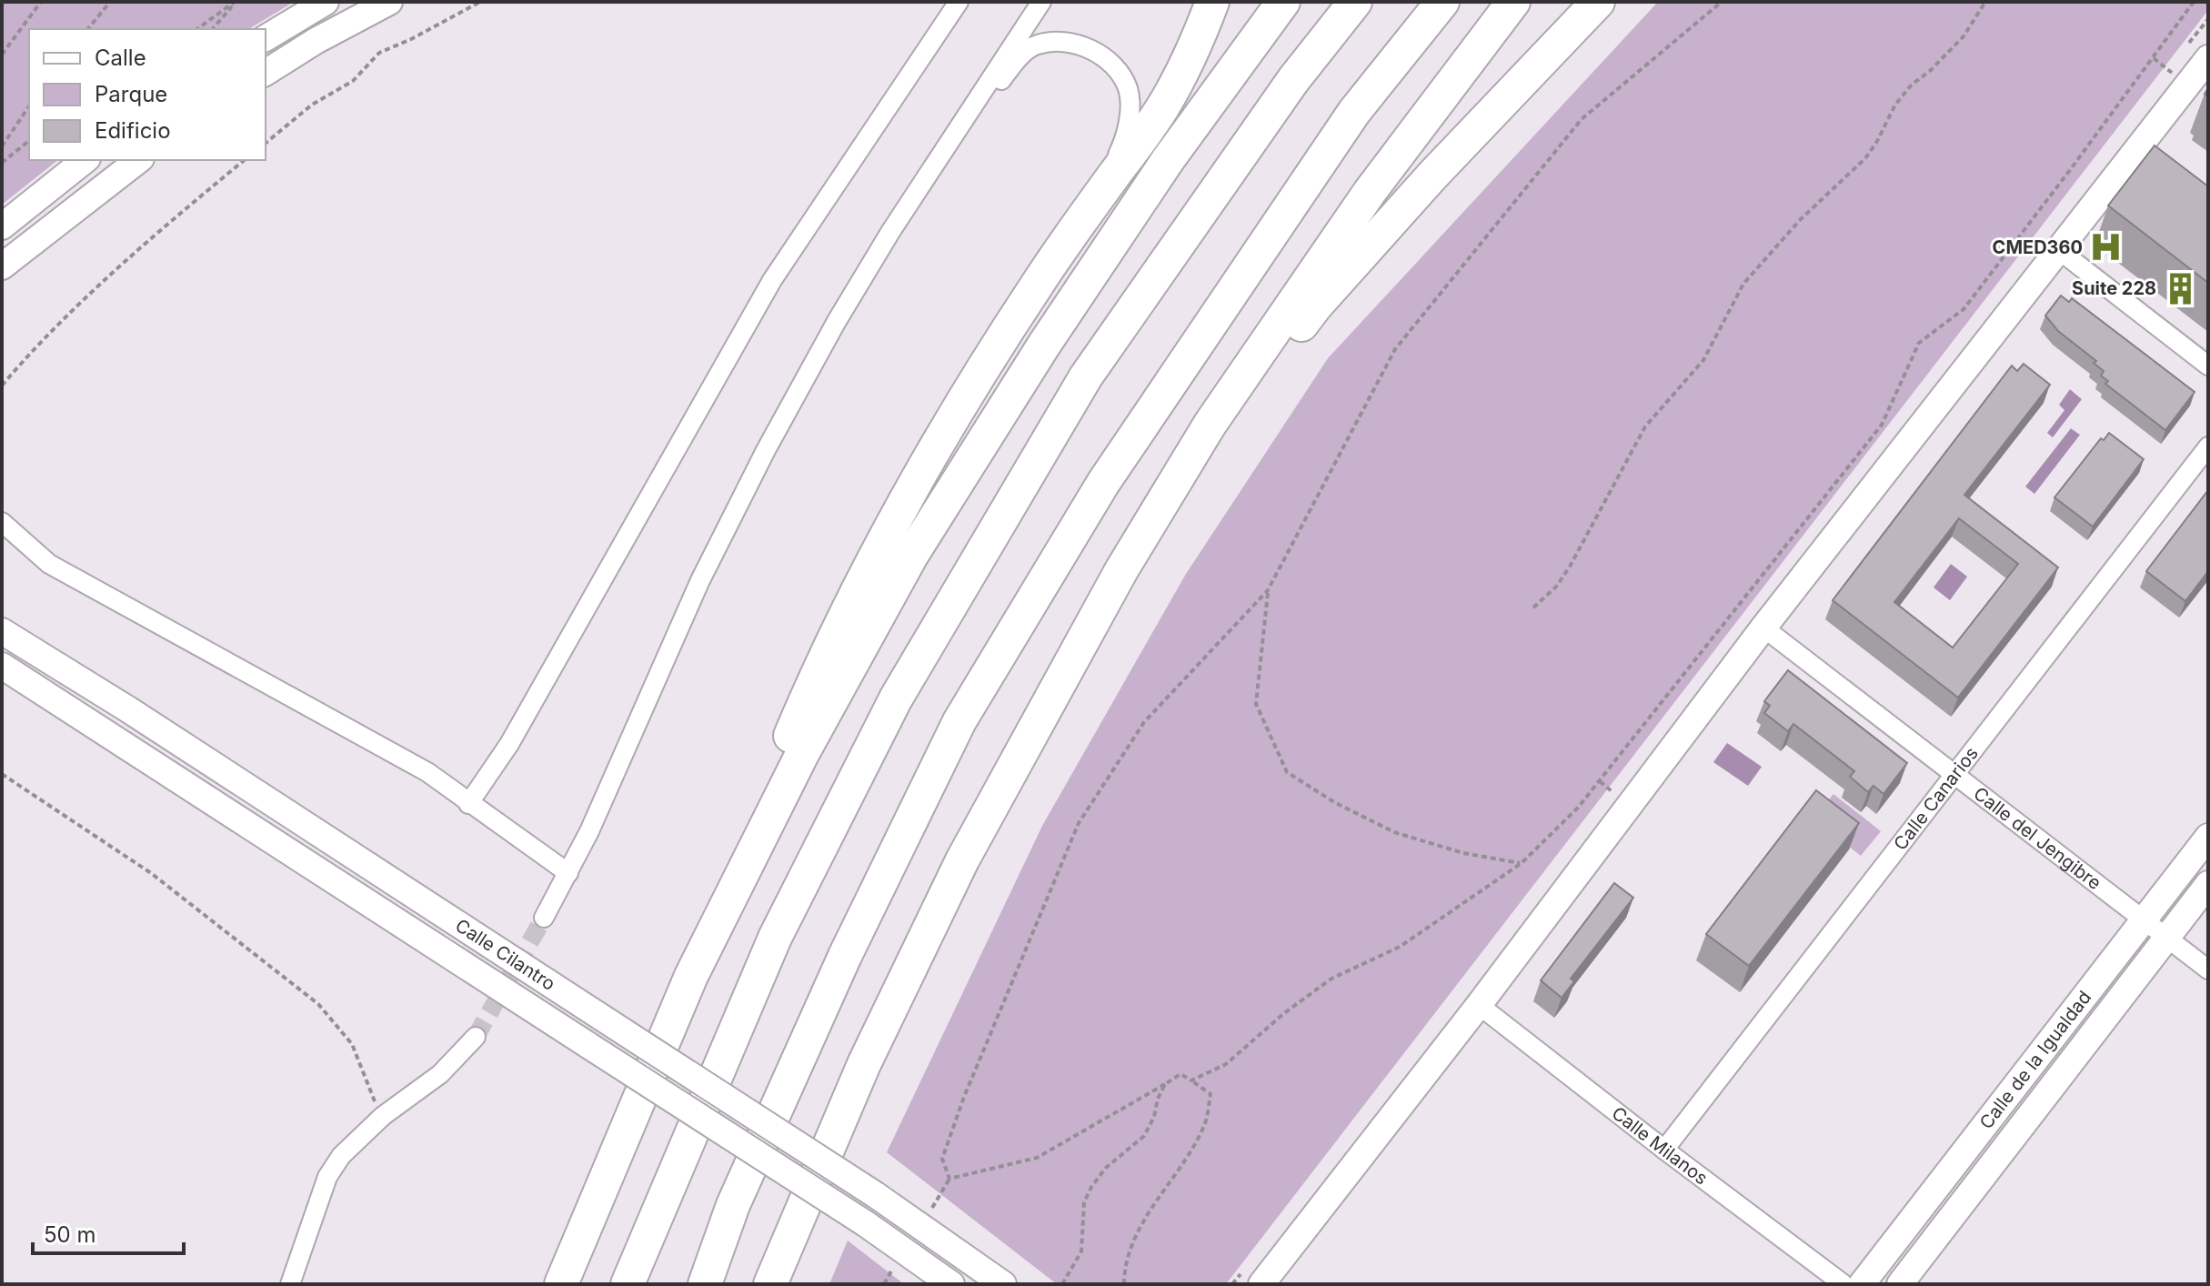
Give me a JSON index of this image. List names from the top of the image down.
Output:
{
  "streets": {
    "street": [
      "Calle Canarios",
      "Calle del Jengibre",
      "Calle Cilantro",
      "Calle de la Igualdad",
      "Calle Milanos"
    ]
  },
  "crossings": [
    ["Calle Canarios", "Calle del Jengibre"],
    ["Calle Canarios", "Calle Milanos"],
    ["Calle del Jengibre", "Calle de la Igualdad"]
  ],
  "places": {
    "hospital": ["CMED360"],
    "building": ["Suite 228"]
  },
  "legend": ["Calle", "Parque", "Edificio"],
  "scale_bar": "50 m"
}
